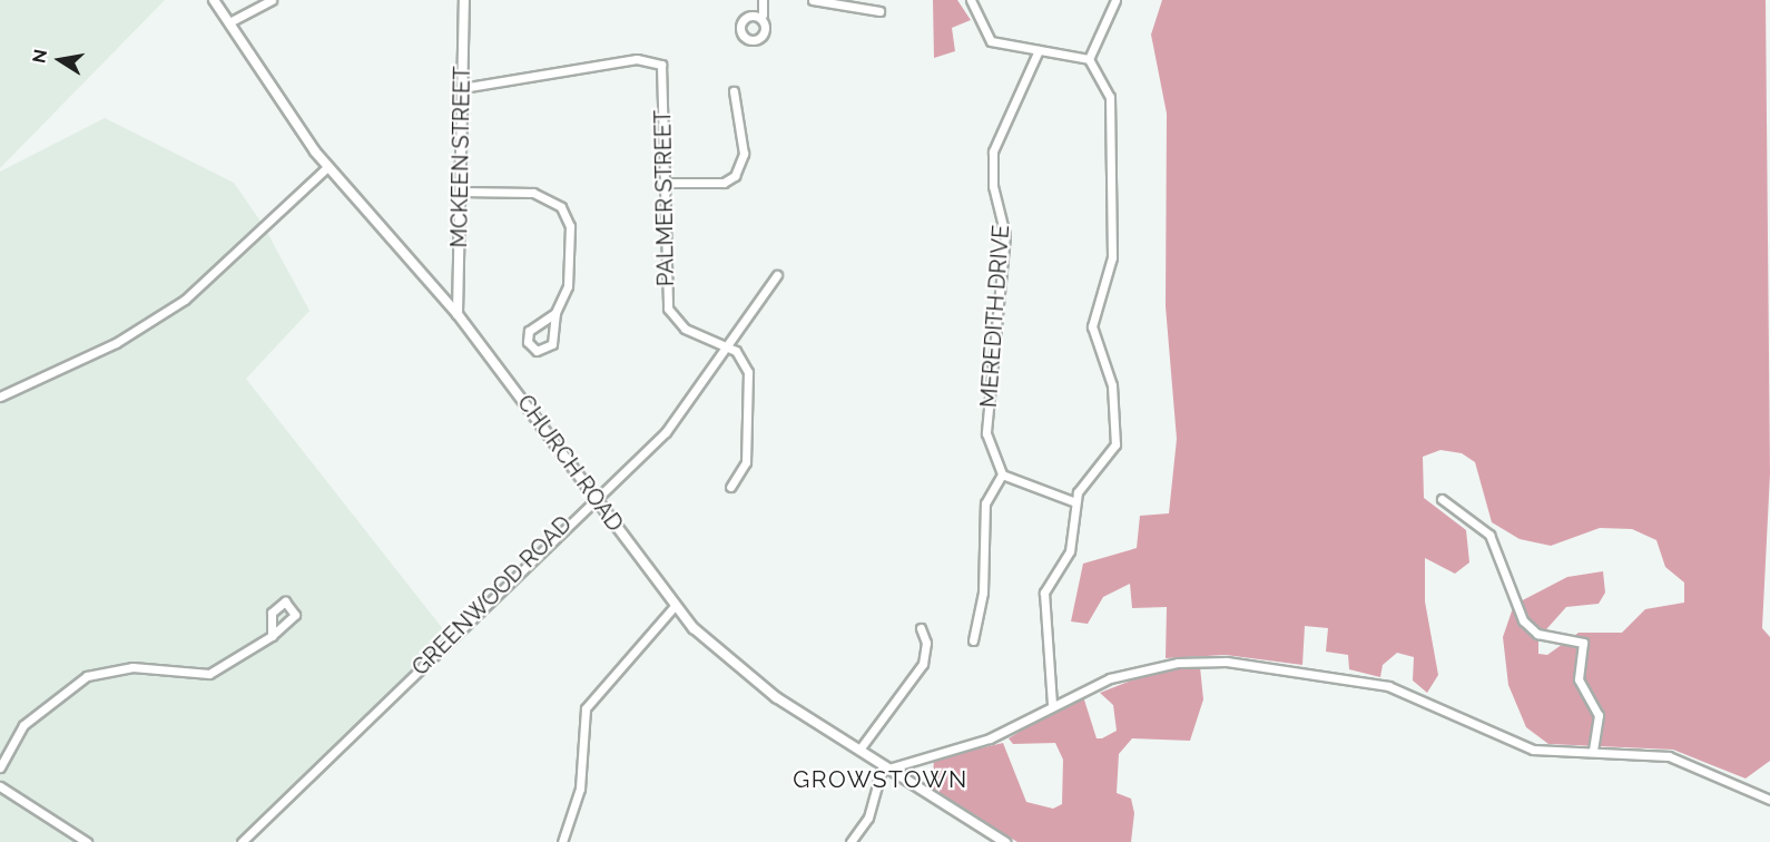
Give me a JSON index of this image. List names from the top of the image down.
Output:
{
  "streets": {
    "street": [
      "MCKEEN STREET",
      "PALMER STREET",
      "MEREDITH DRIVE",
      "CHURCH ROAD",
      "GREENWOOD ROAD"
    ]
  },
  "crossings": [
    ["MCKEEN STREET", "PALMER STREET"],
    ["MCKEEN STREET", "CHURCH ROAD"],
    ["PALMER STREET", "GREENWOOD ROAD"],
    ["CHURCH ROAD", "GREENWOOD ROAD"]
  ],
  "districts": ["GROWSTOWN"],
  "north": "left"
}
